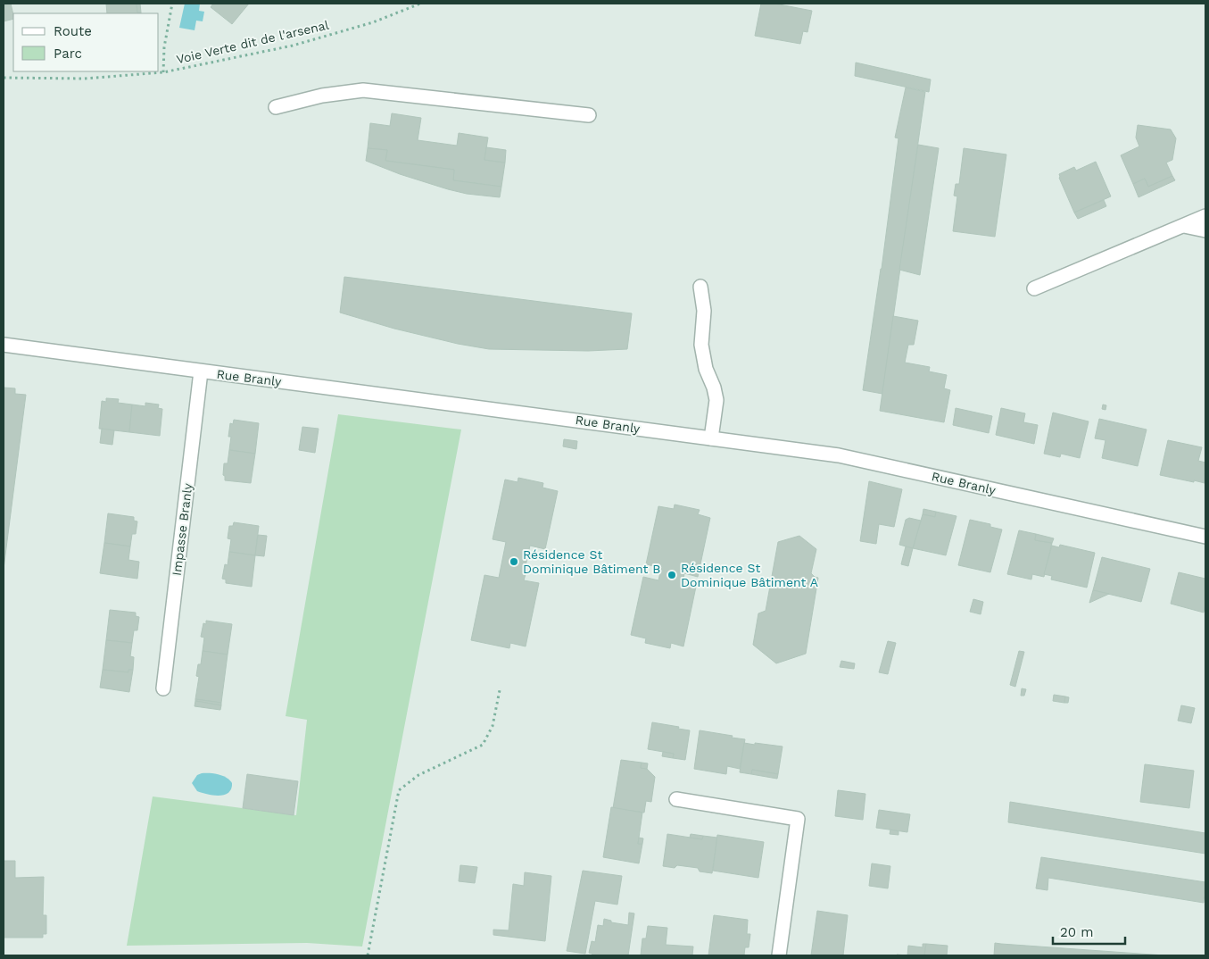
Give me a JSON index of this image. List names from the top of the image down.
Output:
{
  "streets": {
    "street": ["Rue Branly", "Impasse Branly"],
    "path": ["Voie Verte dit de l'arsenal"]
  },
  "crossings": [
    ["Rue Branly", "Impasse Branly"]
  ],
  "places": ["Résidence St Dominique Bâtiment B", "Résidence St Dominique Bâtiment A"],
  "legend": ["Route", "Parc"],
  "scale_bar": "20 m"
}
